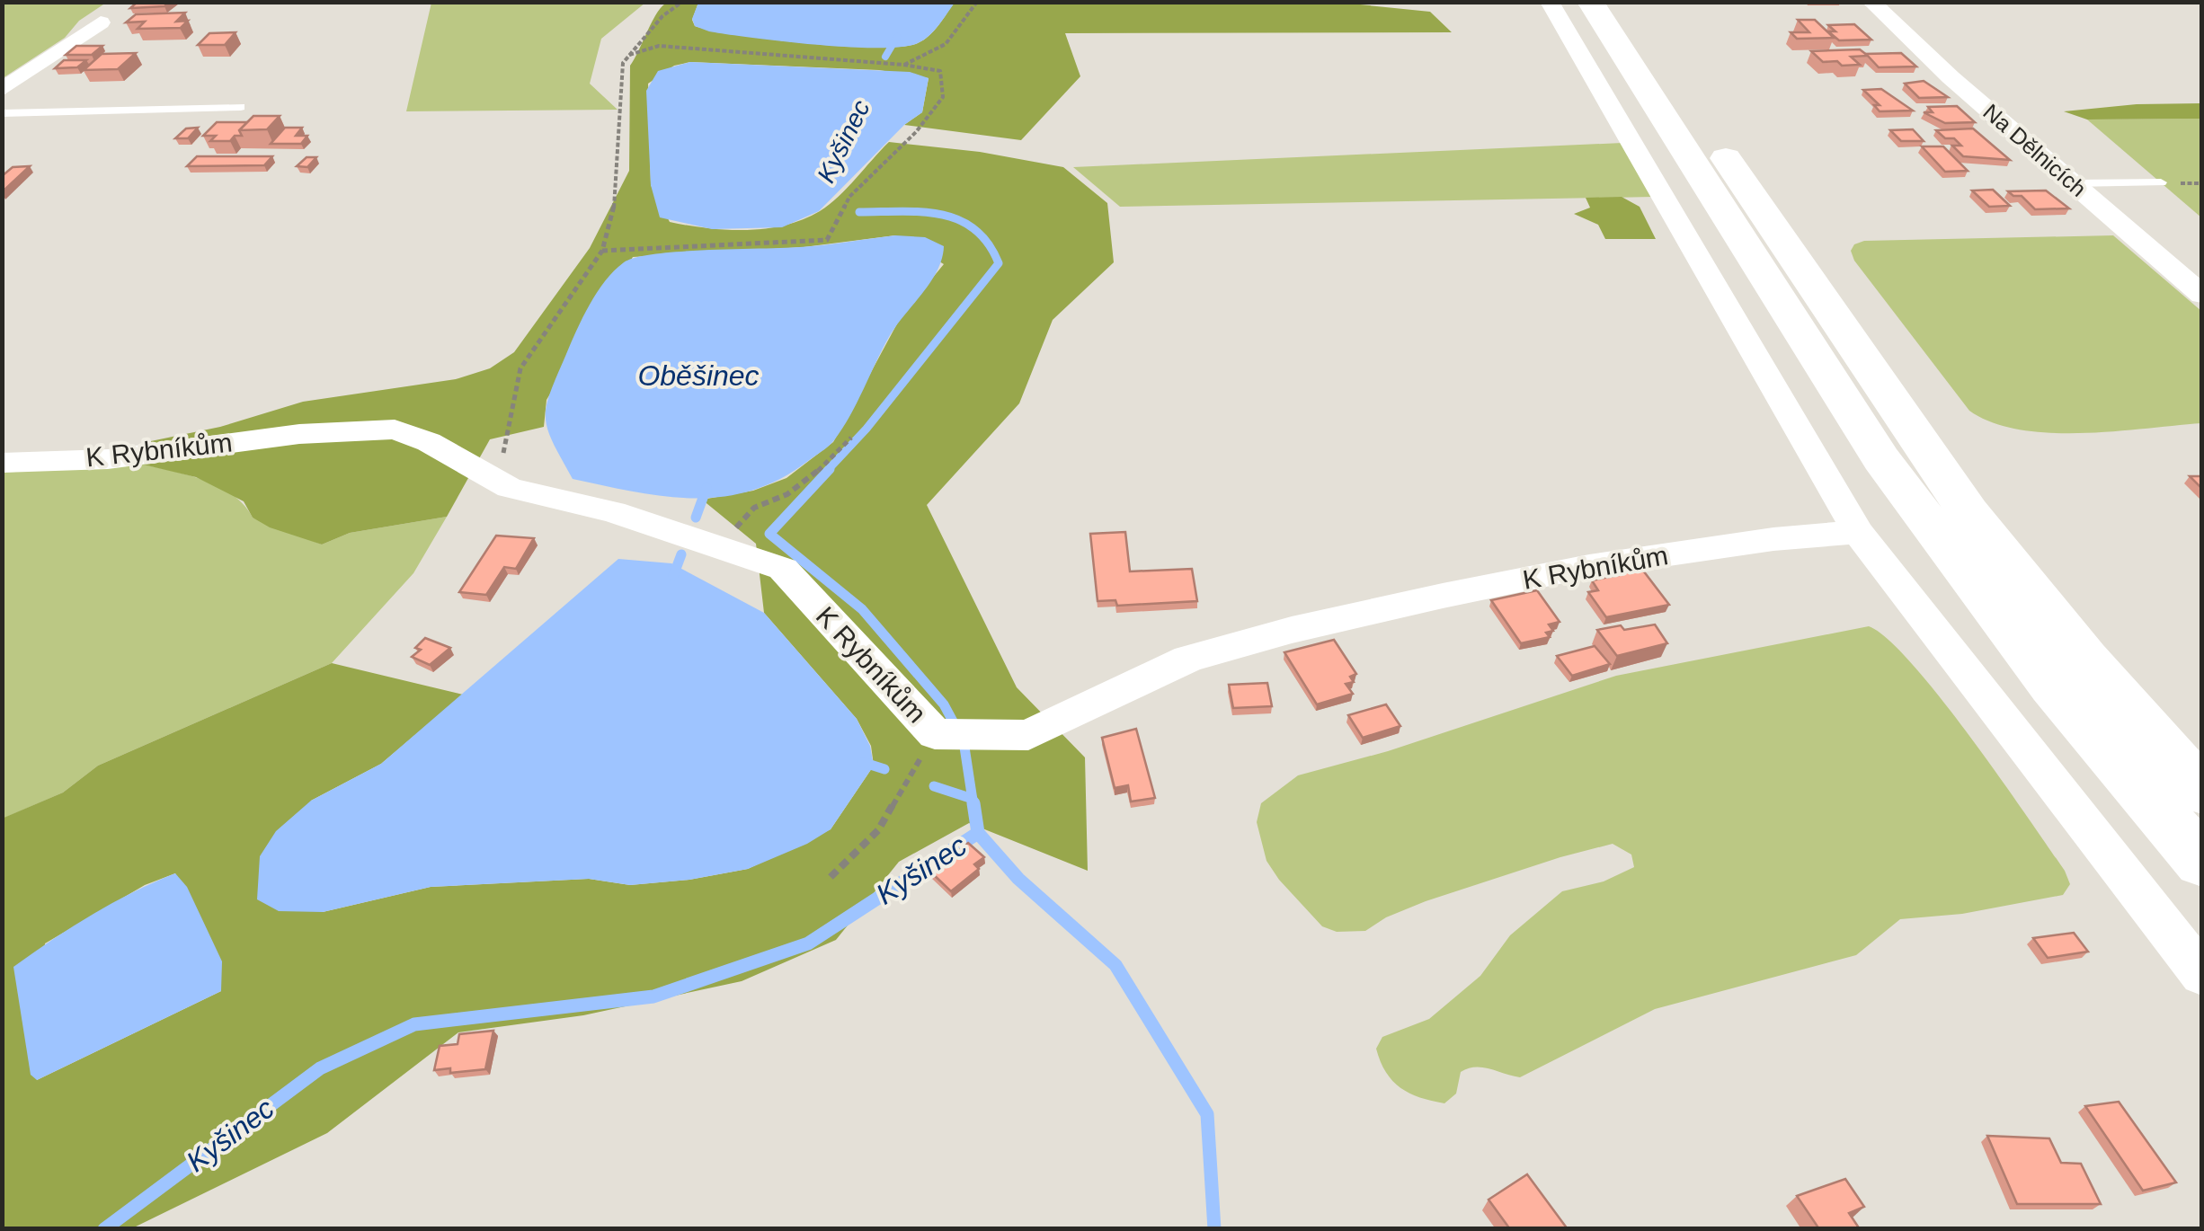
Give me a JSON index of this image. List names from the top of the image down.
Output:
{
  "streets": {
    "street": ["Na Dělnicích", "K Rybníkům"]
  },
  "water": ["Kyšinec", "Oběšinec"]
}
